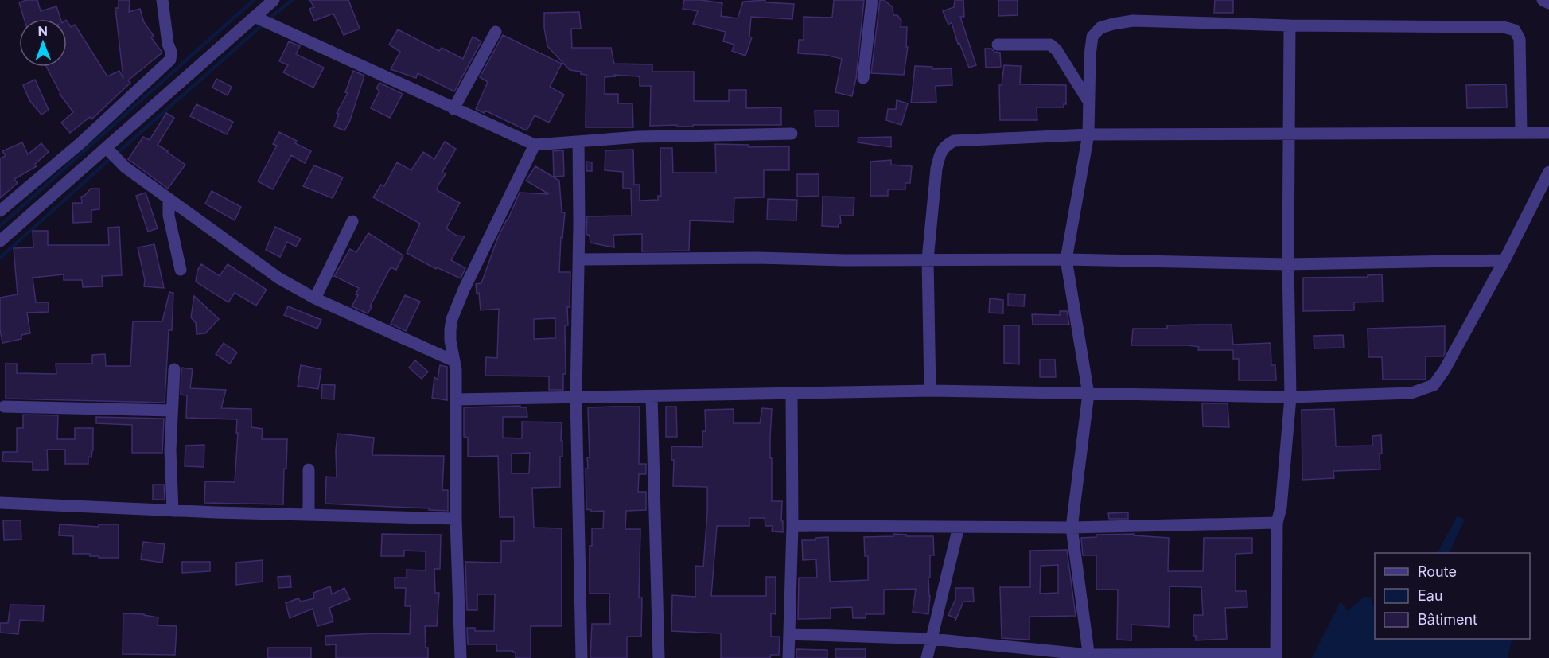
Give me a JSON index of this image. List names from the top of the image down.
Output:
{
  "legend": ["Route", "Eau", "Bâtiment"],
  "north": "top"
}
